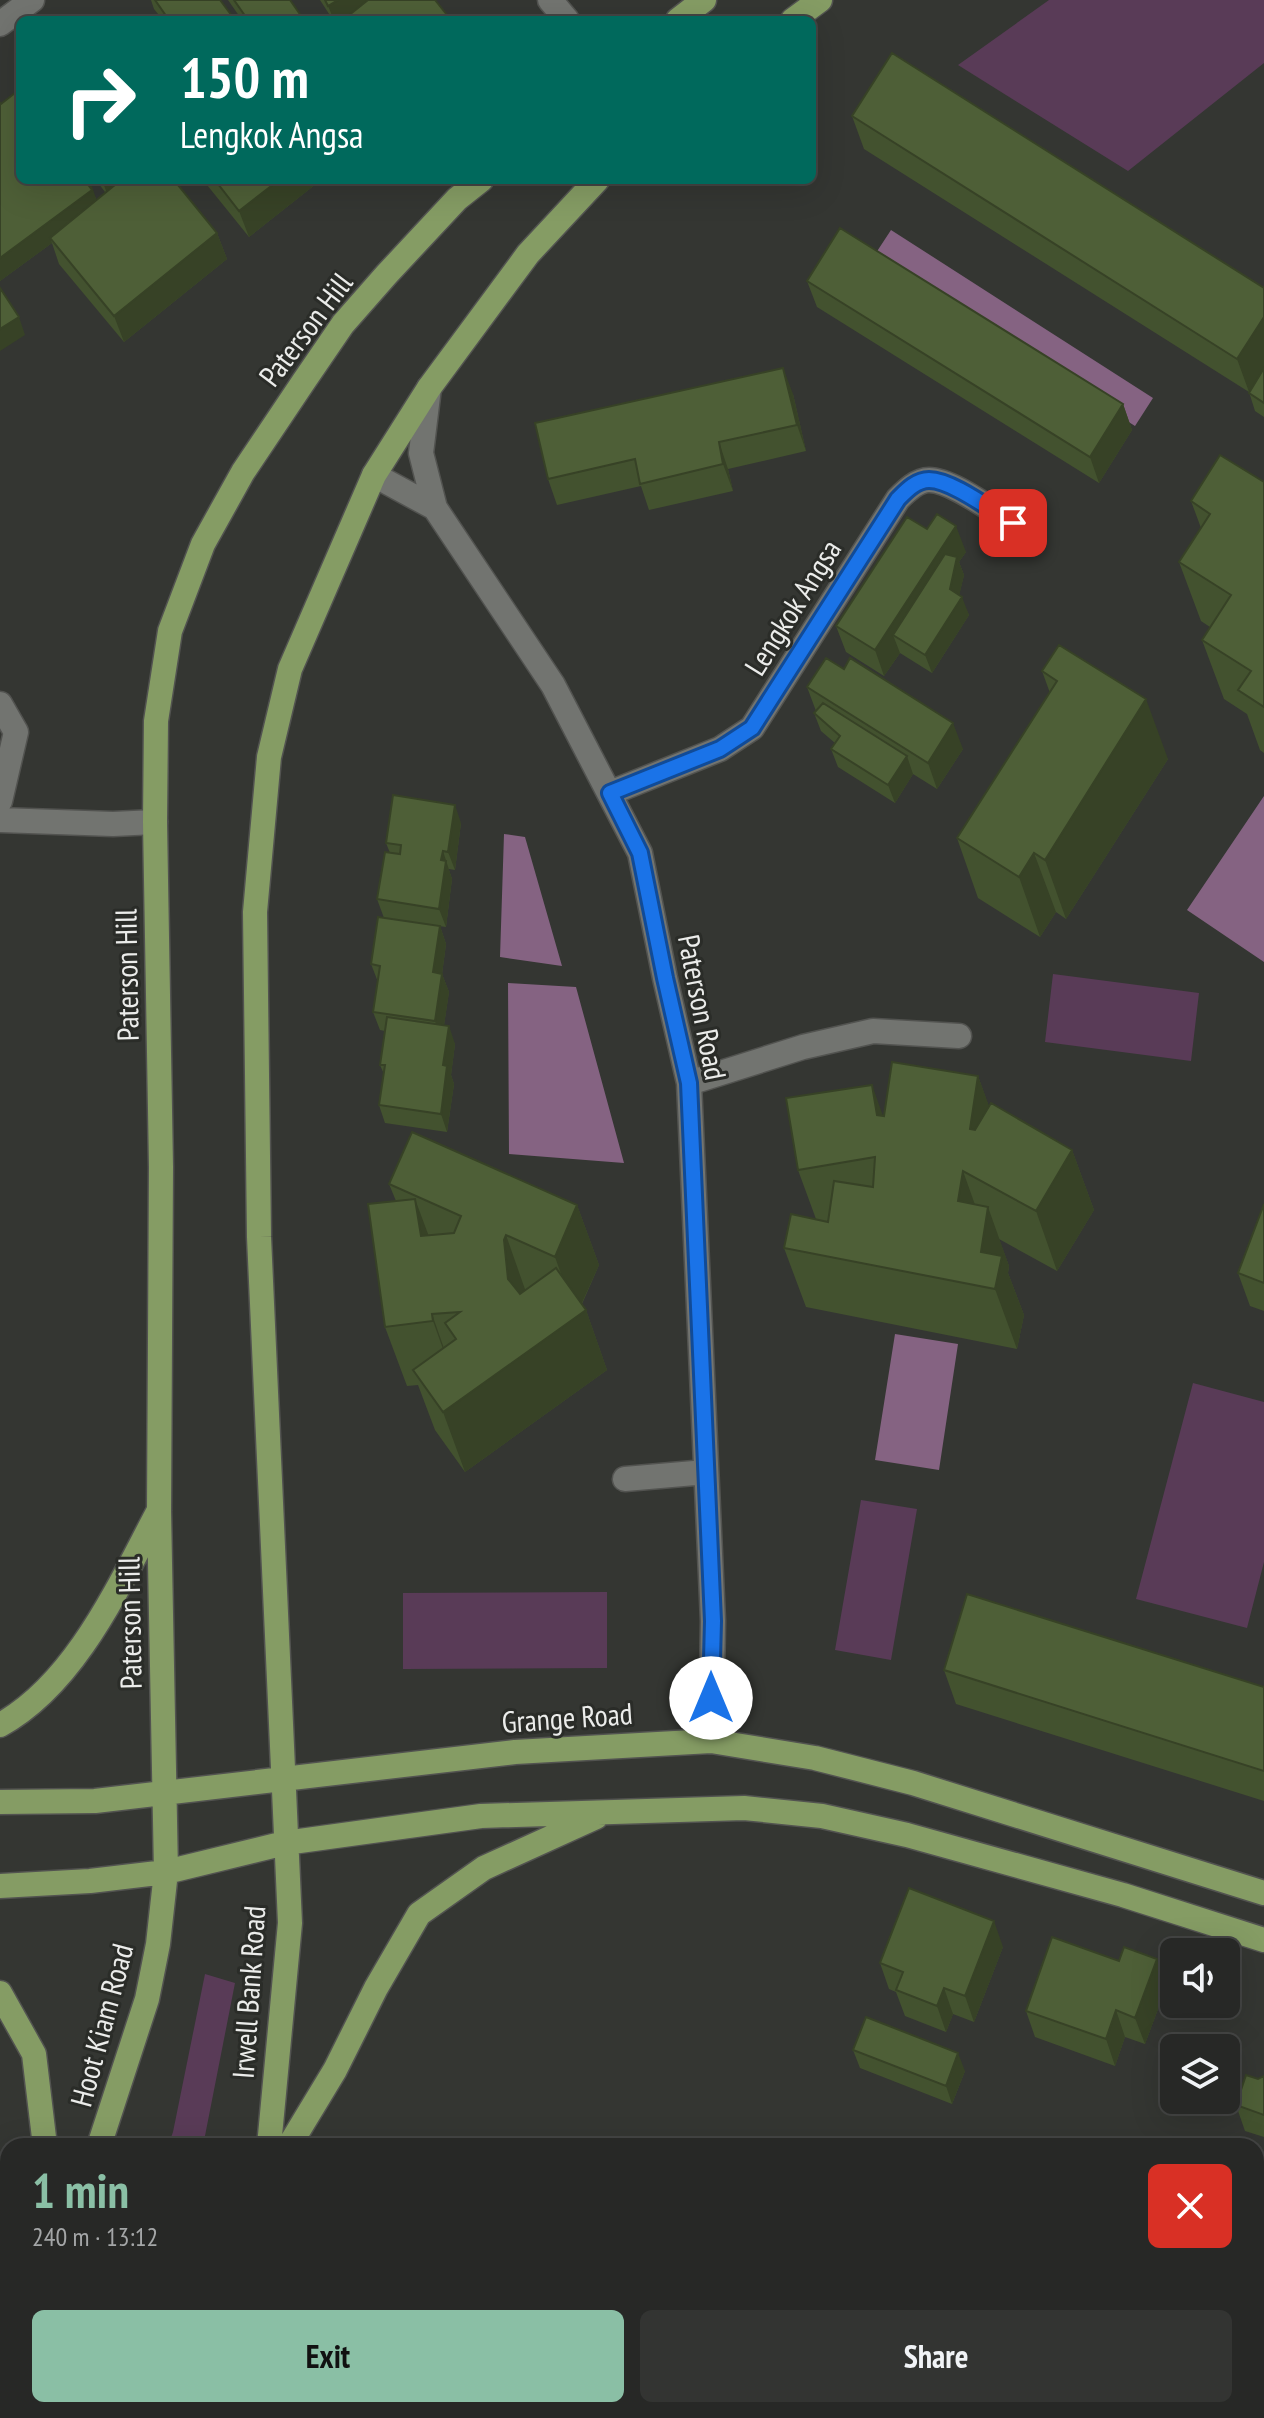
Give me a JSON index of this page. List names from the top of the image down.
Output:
{
  "streets": {
    "main road": [
      "Paterson Hill",
      "Grange Road",
      "Irwell Bank Road",
      "Hoot Kiam Road"
    ],
    "street": ["Lengkok Angsa", "Paterson Road"]
  },
  "crossings": [
    ["Paterson Hill", "Grange Road"],
    ["Paterson Hill", "Hoot Kiam Road"],
    ["Lengkok Angsa", "Paterson Road"],
    ["Paterson Road", "Grange Road"]
  ],
  "page": {
    "turn": ["150 m", "Lengkok Angsa"],
    "heading": ["1 min", "240 m · 13:12"],
    "buttons": ["Exit", "Share"]
  }
}
